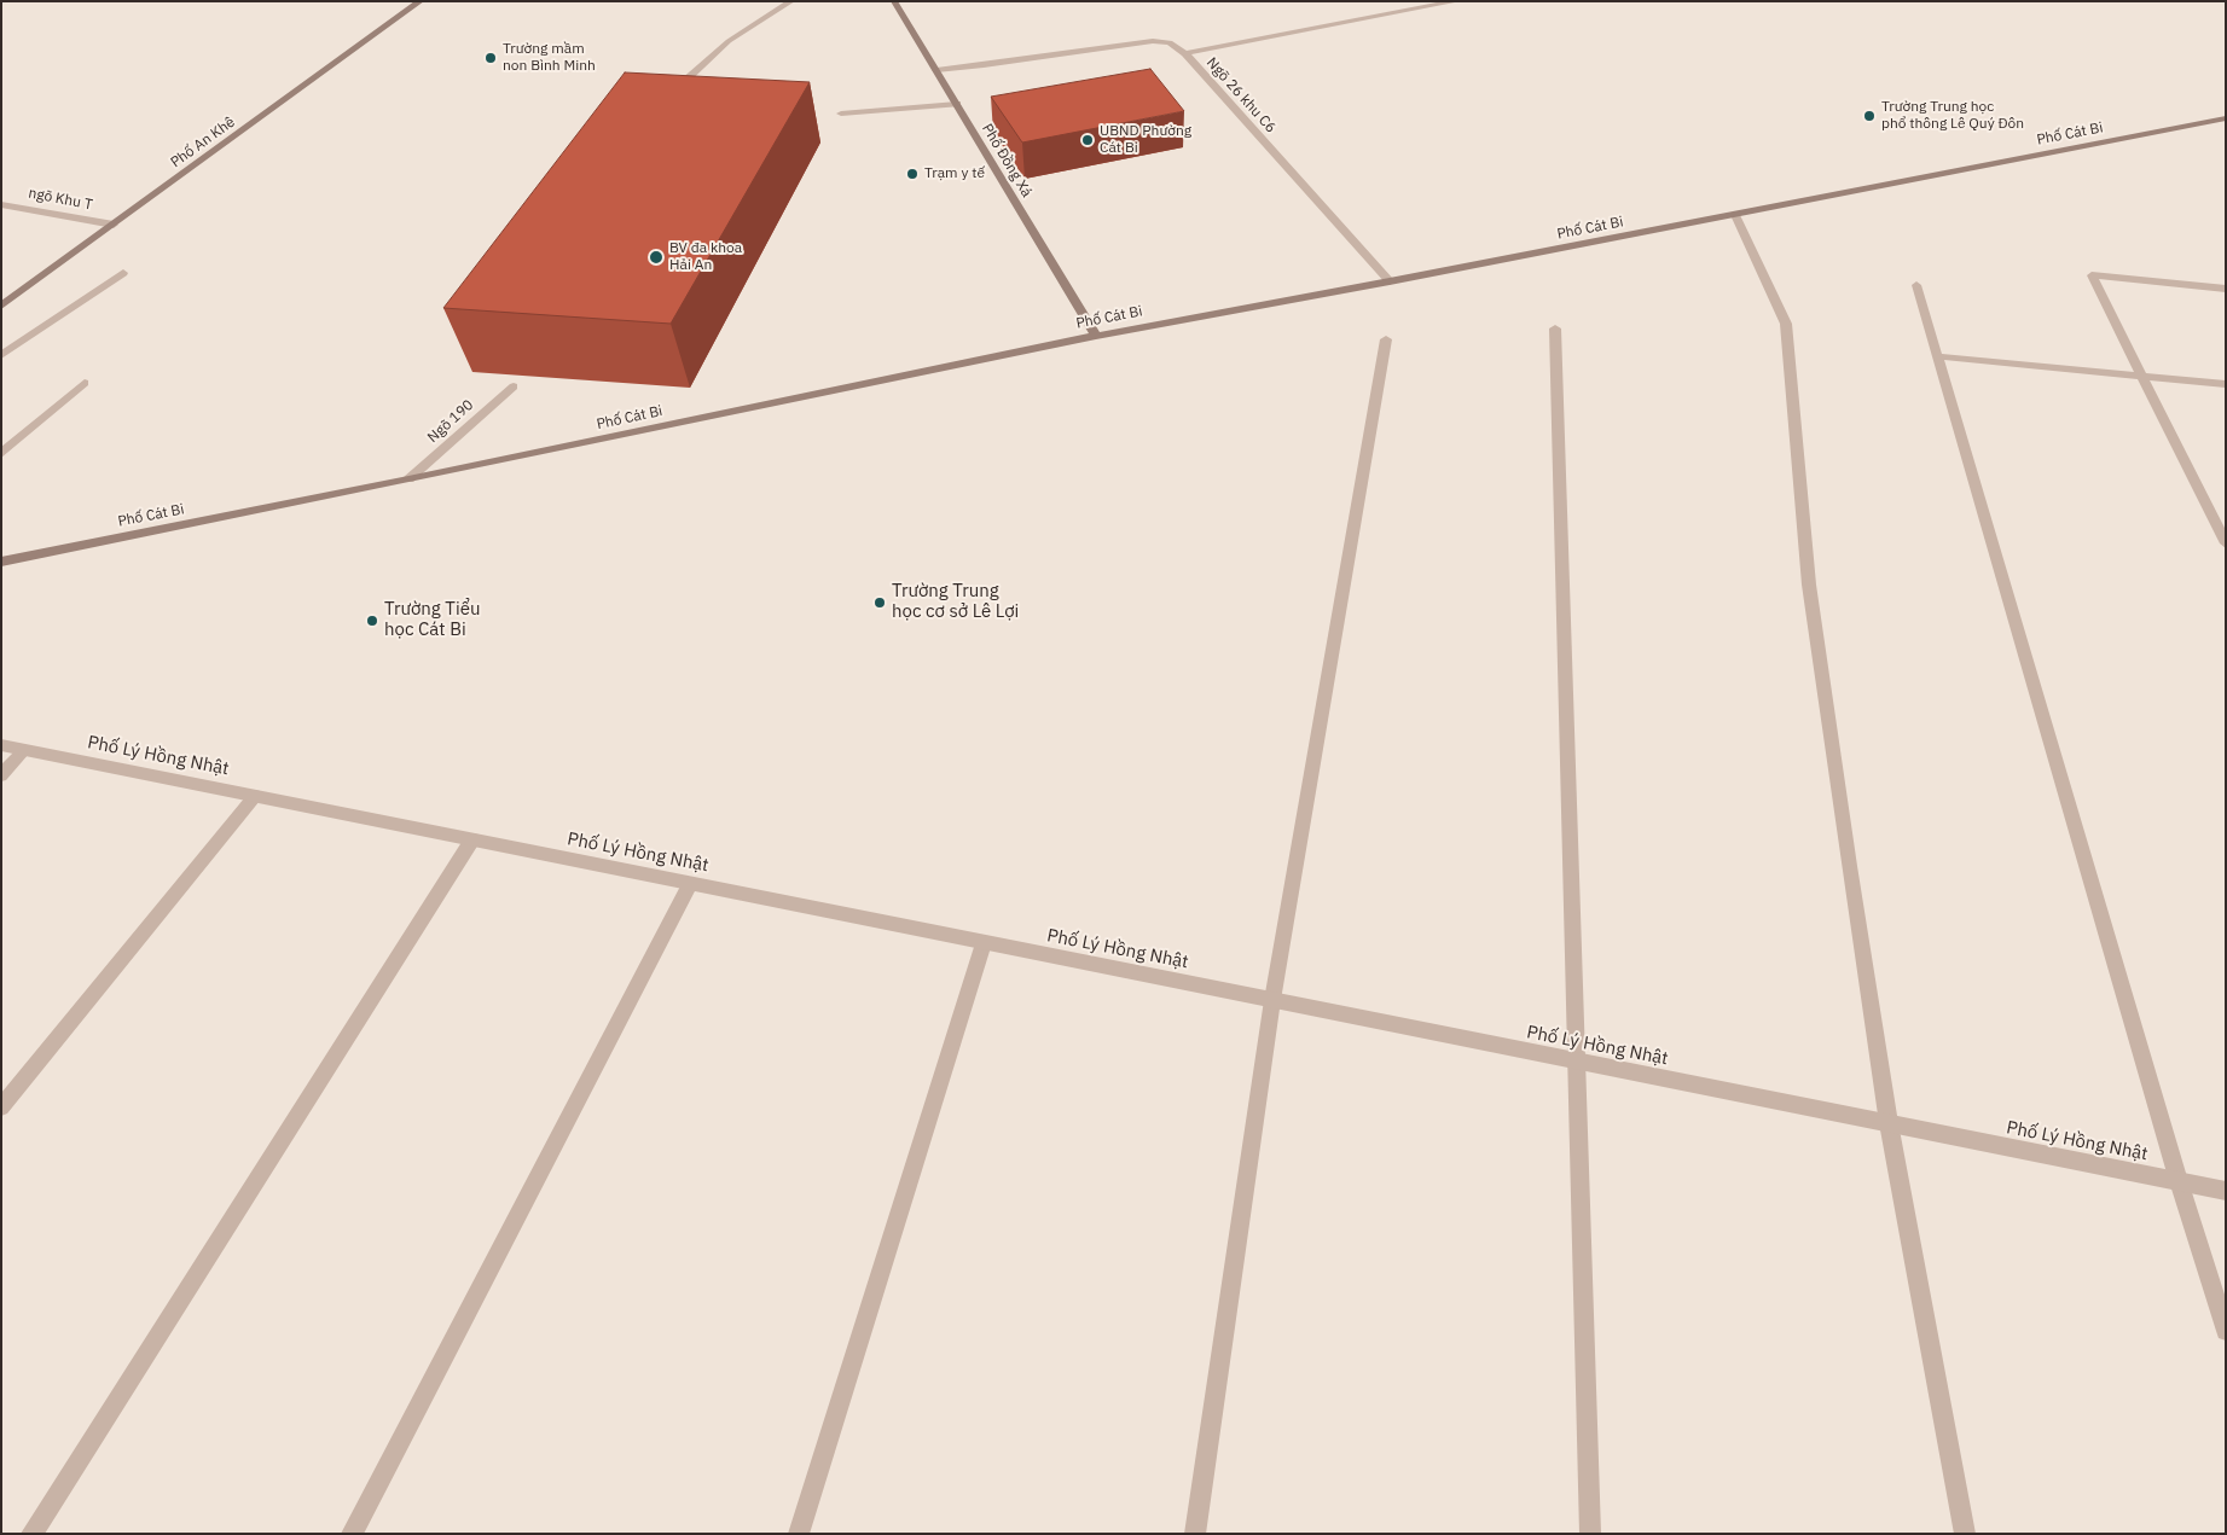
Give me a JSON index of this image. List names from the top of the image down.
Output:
{
  "streets": {
    "street": [
      "Ngõ 26 khu C6",
      "Phố Cát Bi",
      "Phố An Khê",
      "Phố Đồng Xá",
      "ngõ Khu T",
      "Ngõ 190",
      "Phố Lý Hồng Nhật"
    ]
  },
  "crossings": [
    ["Ngõ 26 khu C6", "Phố Cát Bi"],
    ["Phố Cát Bi", "Phố Đồng Xá"],
    ["Phố Cát Bi", "Ngõ 190"],
    ["Phố An Khê", "ngõ Khu T"]
  ],
  "places": [
    "Trường mầm non Bình Minh",
    "Trường Trung học phổ thông Lê Quý Đôn",
    "UBND Phường Cát Bi",
    "Trạm y tế",
    "BV đa khoa Hải An",
    "Trường Trung học cơ sở Lê Lợi",
    "Trường Tiểu học Cát Bi"
  ]
}
